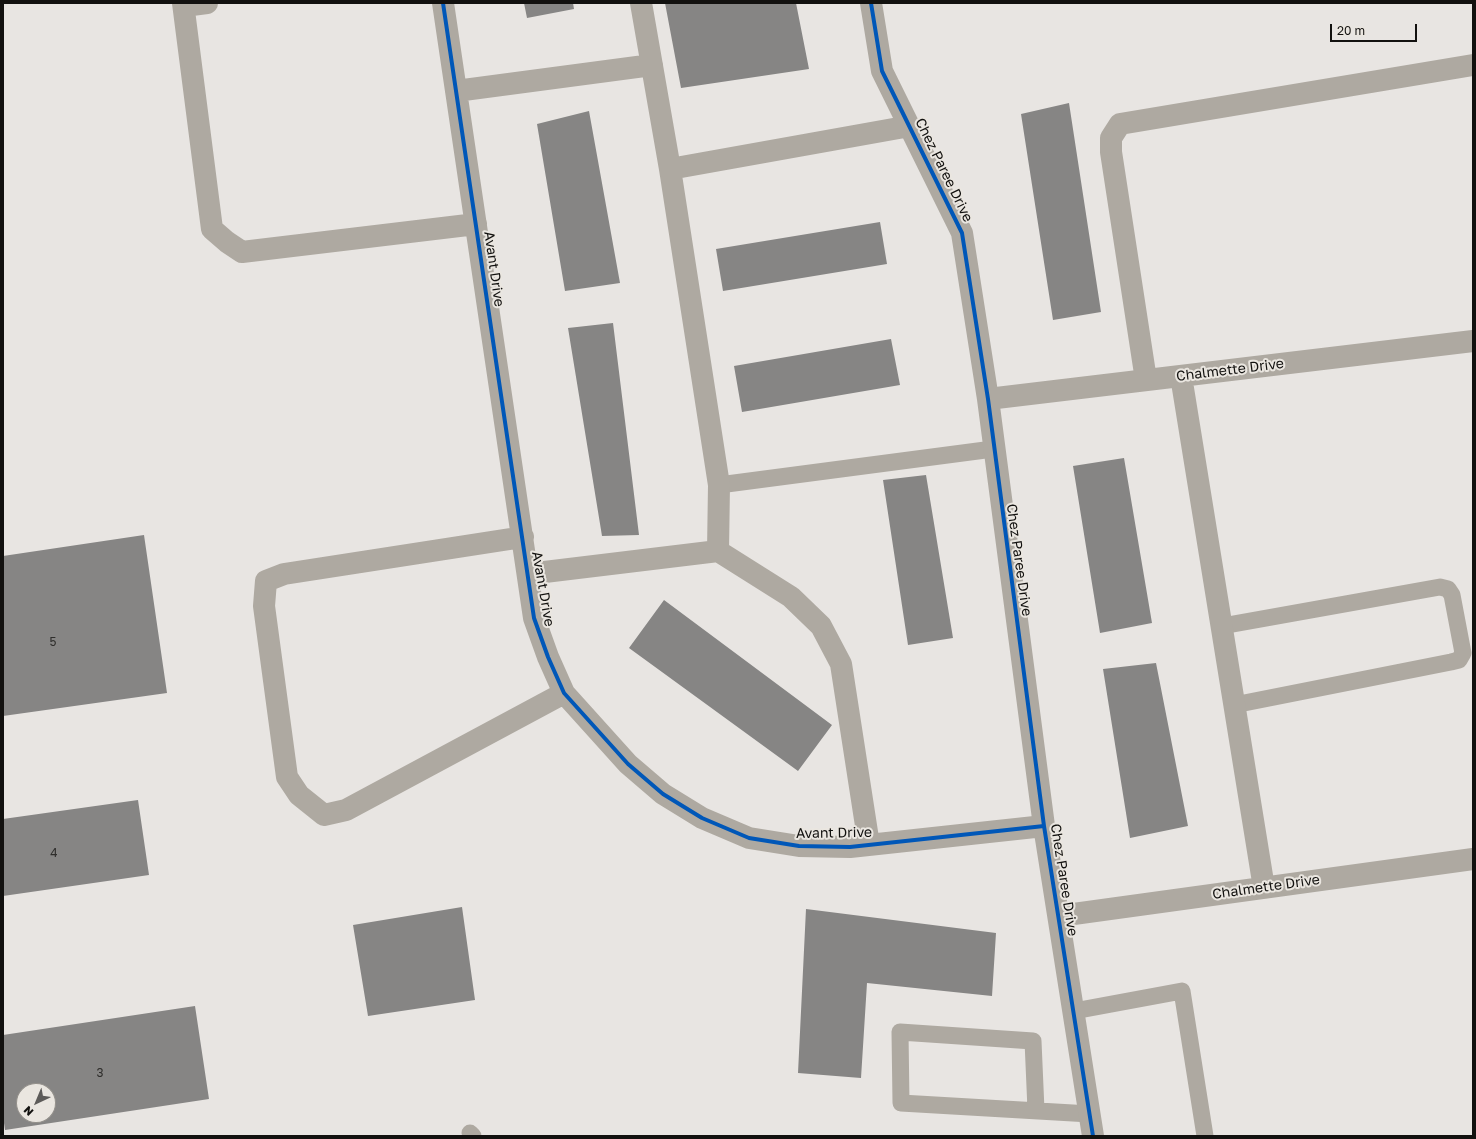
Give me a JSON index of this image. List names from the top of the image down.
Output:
{
  "streets": {
    "street": ["Chez Paree Drive", "Avant Drive", "Chalmette Drive"]
  },
  "crossings": [
    ["Chez Paree Drive", "Avant Drive"],
    ["Chez Paree Drive", "Chalmette Drive"]
  ],
  "house_numbers": ["5", "4", "3"],
  "scale_bar": "20 m",
  "north": "bottom left"
}
